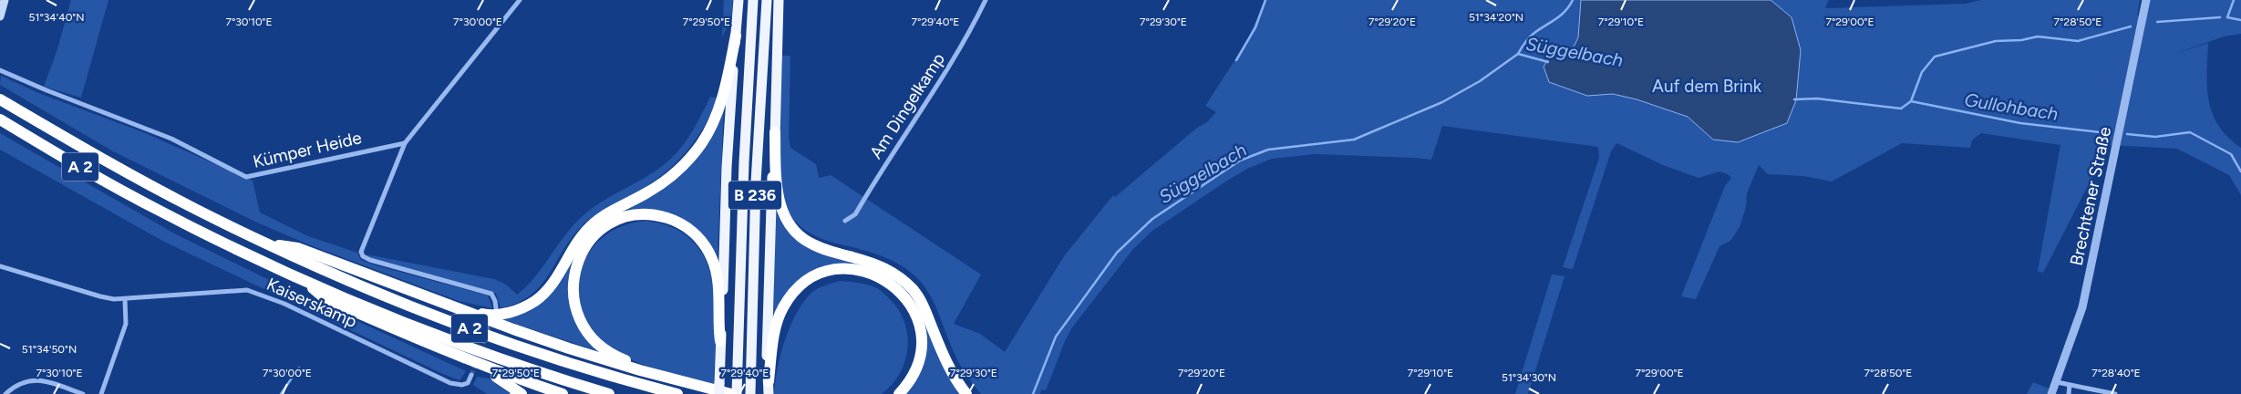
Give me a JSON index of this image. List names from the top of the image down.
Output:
{
  "streets": {
    "highway": ["A 2", "B 236"],
    "street": [
      "Am Dingelkamp",
      "Kümper Heide",
      "Brechtener Straße",
      "Kaiserskamp"
    ]
  },
  "water": ["Süggelbach", "Gullohbach"],
  "parks": ["Auf dem Brink"],
  "coordinates": [
    "51°34'40\"N",
    "51°34'20\"N",
    "7°30'10\"E",
    "7°30'00\"E",
    "7°29'50\"E",
    "7°29'40\"E",
    "7°29'30\"E",
    "7°29'20\"E",
    "7°29'10\"E",
    "7°29'00\"E",
    "7°28'50\"E",
    "51°34'50\"N",
    "7°28'40\"E",
    "51°34'30\"N"
  ]
}
